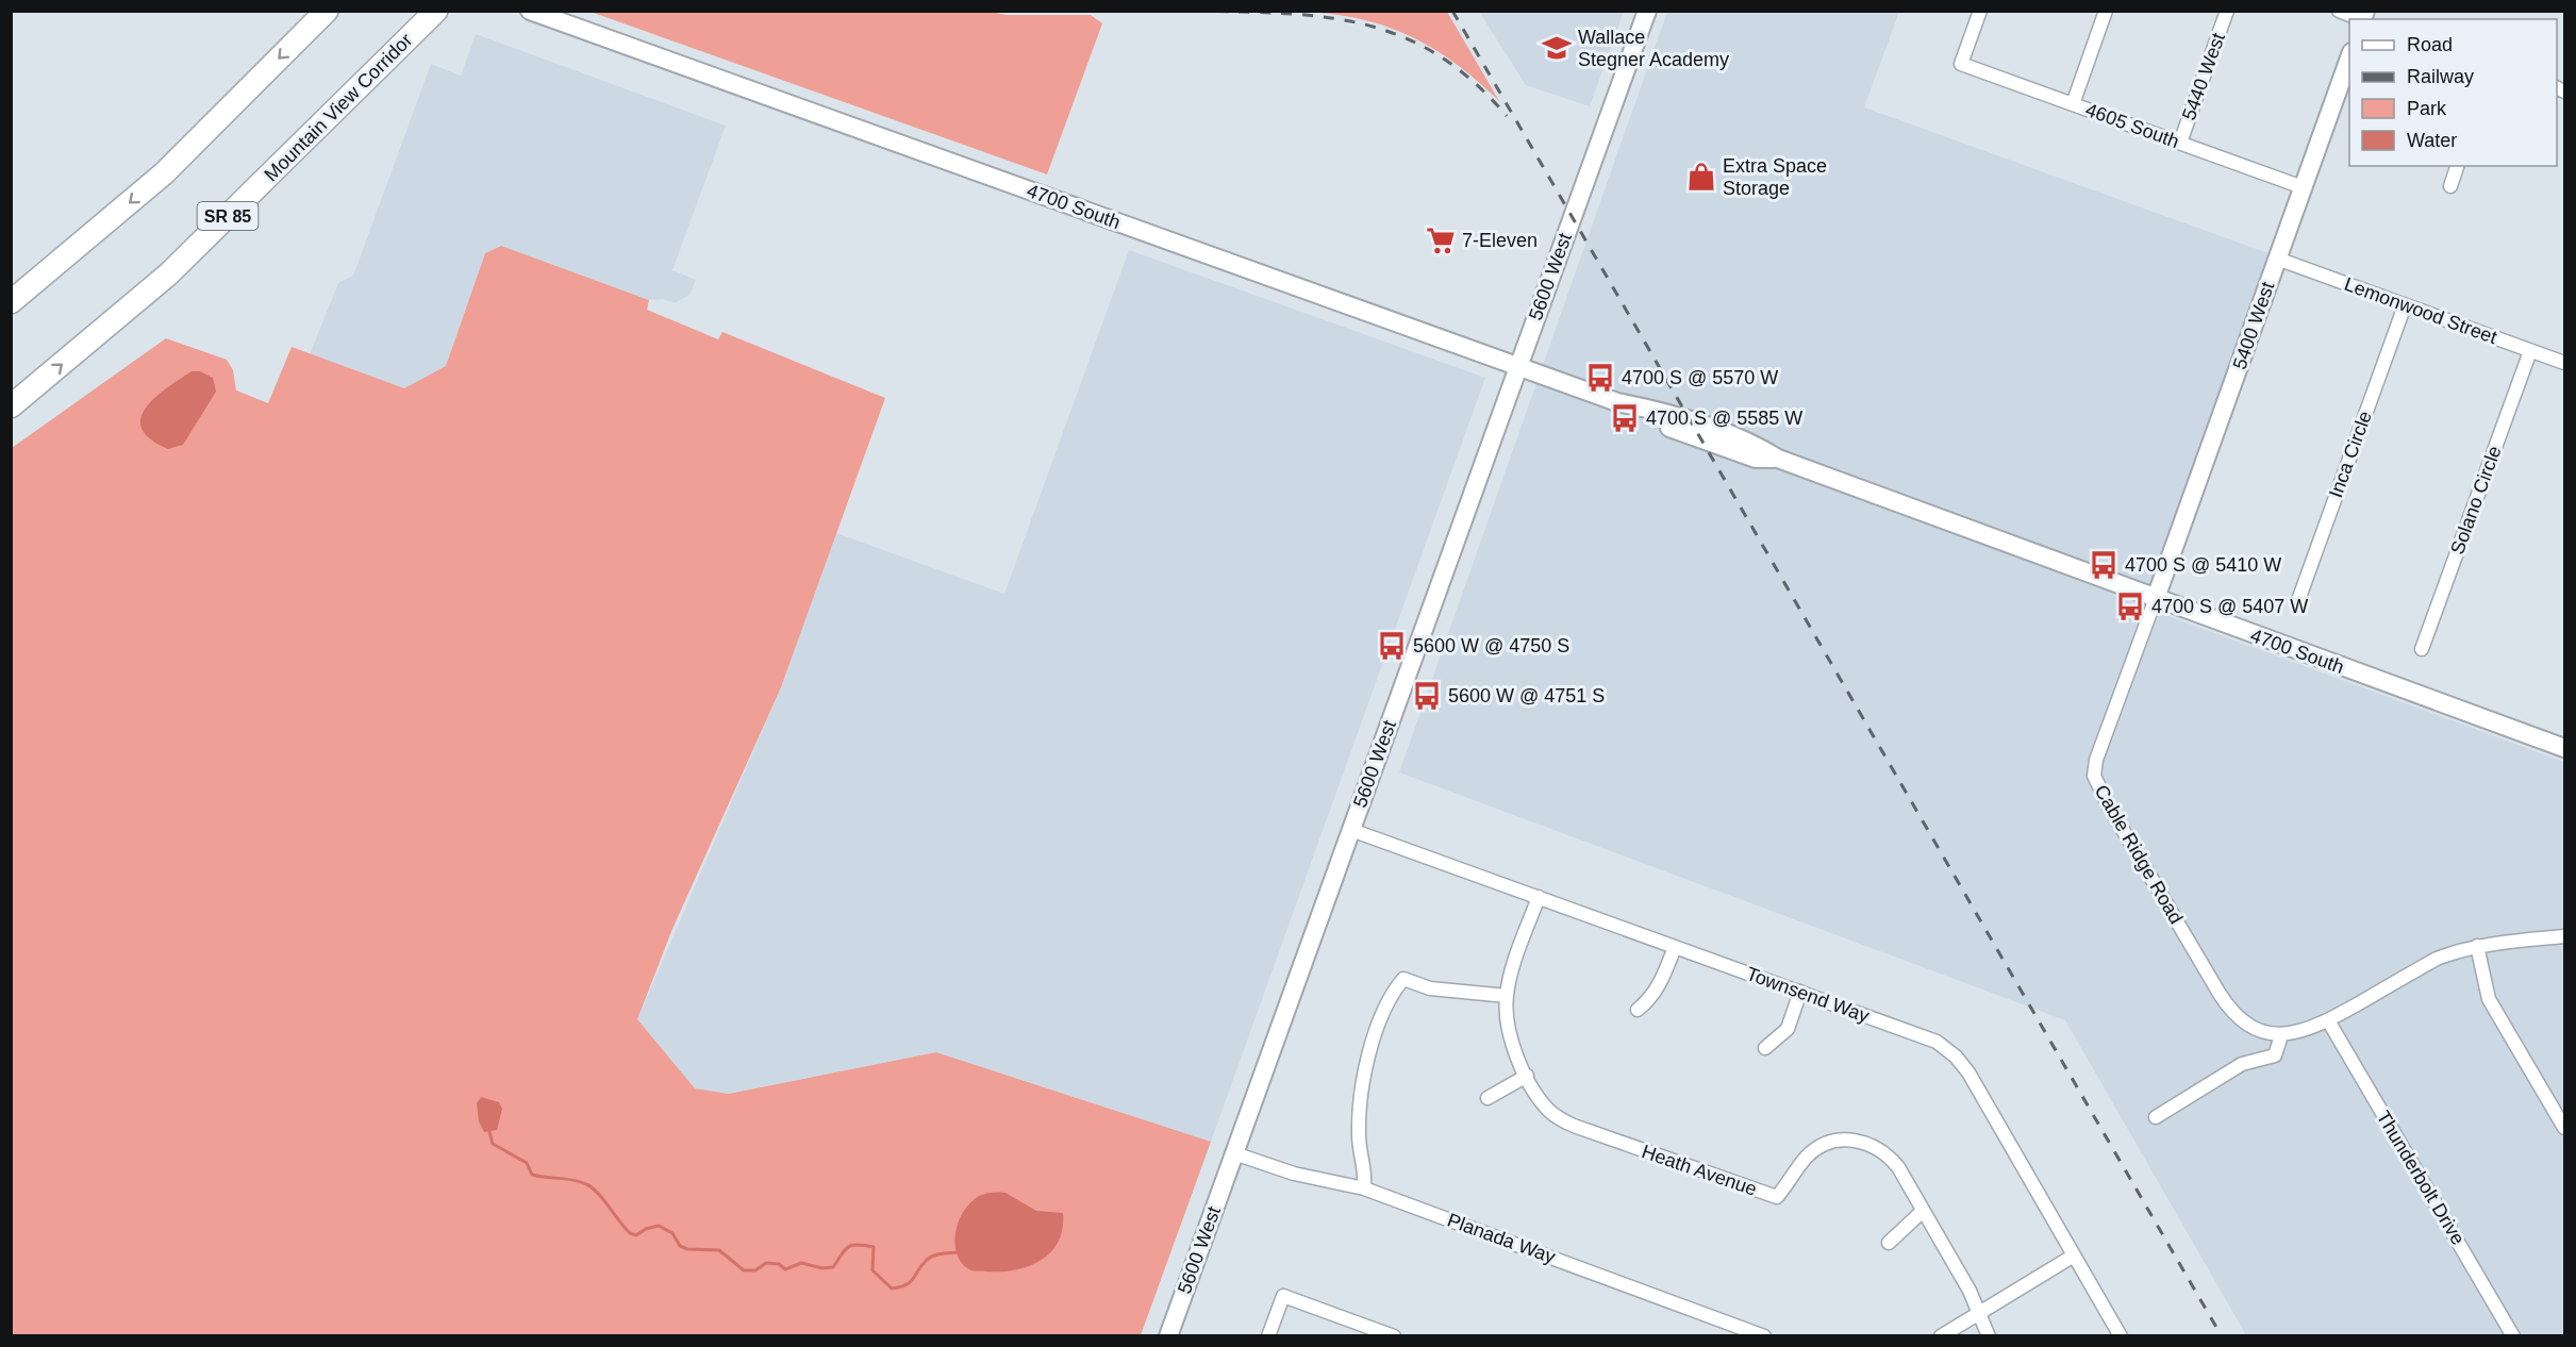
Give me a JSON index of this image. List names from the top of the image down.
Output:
{
  "streets": {
    "highway": ["Mountain View Corridor", "SR 85"],
    "main road": ["4700 South", "5600 West", "5400 West"],
    "street": [
      "5440 West",
      "4605 South",
      "Lemonwood Street",
      "Inca Circle",
      "Solano Circle",
      "Cable Ridge Road",
      "Townsend Way",
      "Heath Avenue",
      "Thunderbolt Drive",
      "Planada Way"
    ]
  },
  "crossings": [
    ["5440 West", "4605 South"],
    ["4605 South", "5400 West"],
    ["4700 South", "5600 West"],
    ["4700 South", "5400 West"],
    ["4700 South", "Cable Ridge Road"],
    ["5600 West", "Townsend Way"],
    ["5600 West", "Planada Way"],
    ["Lemonwood Street", "5400 West"],
    ["Lemonwood Street", "Inca Circle"],
    ["Lemonwood Street", "Solano Circle"],
    ["5400 West", "Cable Ridge Road"],
    ["Townsend Way", "Heath Avenue"]
  ],
  "places": {
    "school or university": ["Wallace Stegner Academy"],
    "shop": ["Extra Space Storage"],
    "supermarket": ["7-Eleven"],
    "bus stop": [
      "4700 S @ 5570 W",
      "4700 S @ 5585 W",
      "4700 S @ 5410 W",
      "4700 S @ 5407 W",
      "5600 W @ 4750 S",
      "5600 W @ 4751 S"
    ]
  },
  "legend": [
    "Road",
    "Railway",
    "Park",
    "Water"
  ]
}
